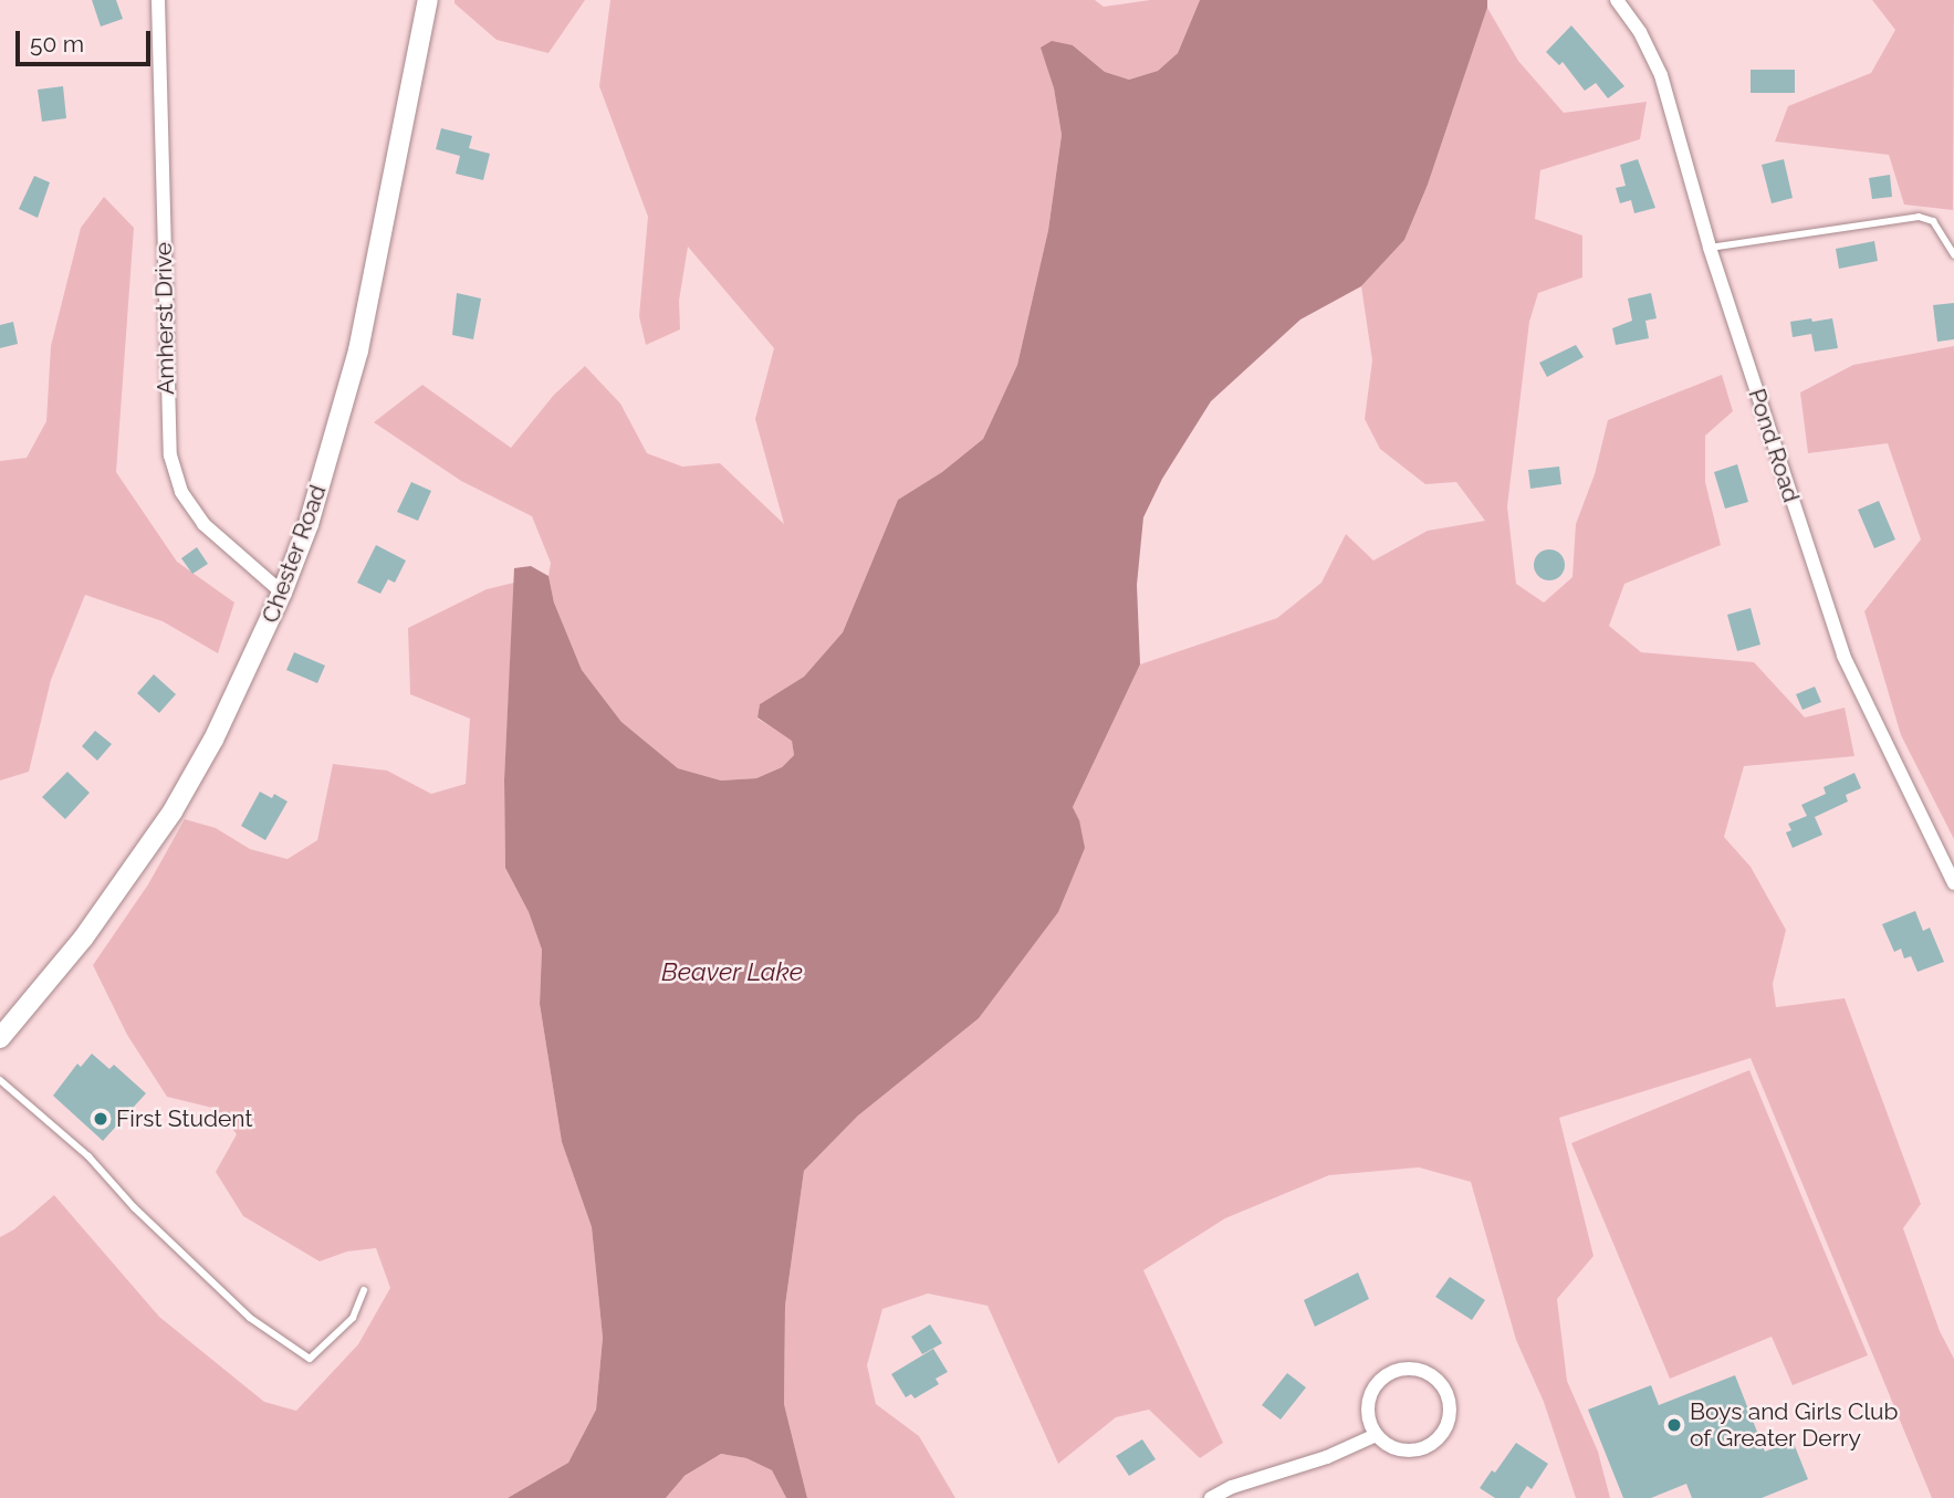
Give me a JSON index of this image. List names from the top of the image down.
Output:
{
  "streets": {
    "main road": ["Chester Road"],
    "street": ["Amherst Drive", "Pond Road"]
  },
  "crossings": [
    ["Amherst Drive", "Chester Road"]
  ],
  "water": ["Beaver Lake"],
  "places": ["First Student", "Boys and Girls Club of Greater Derry"],
  "scale_bar": "50 m"
}
